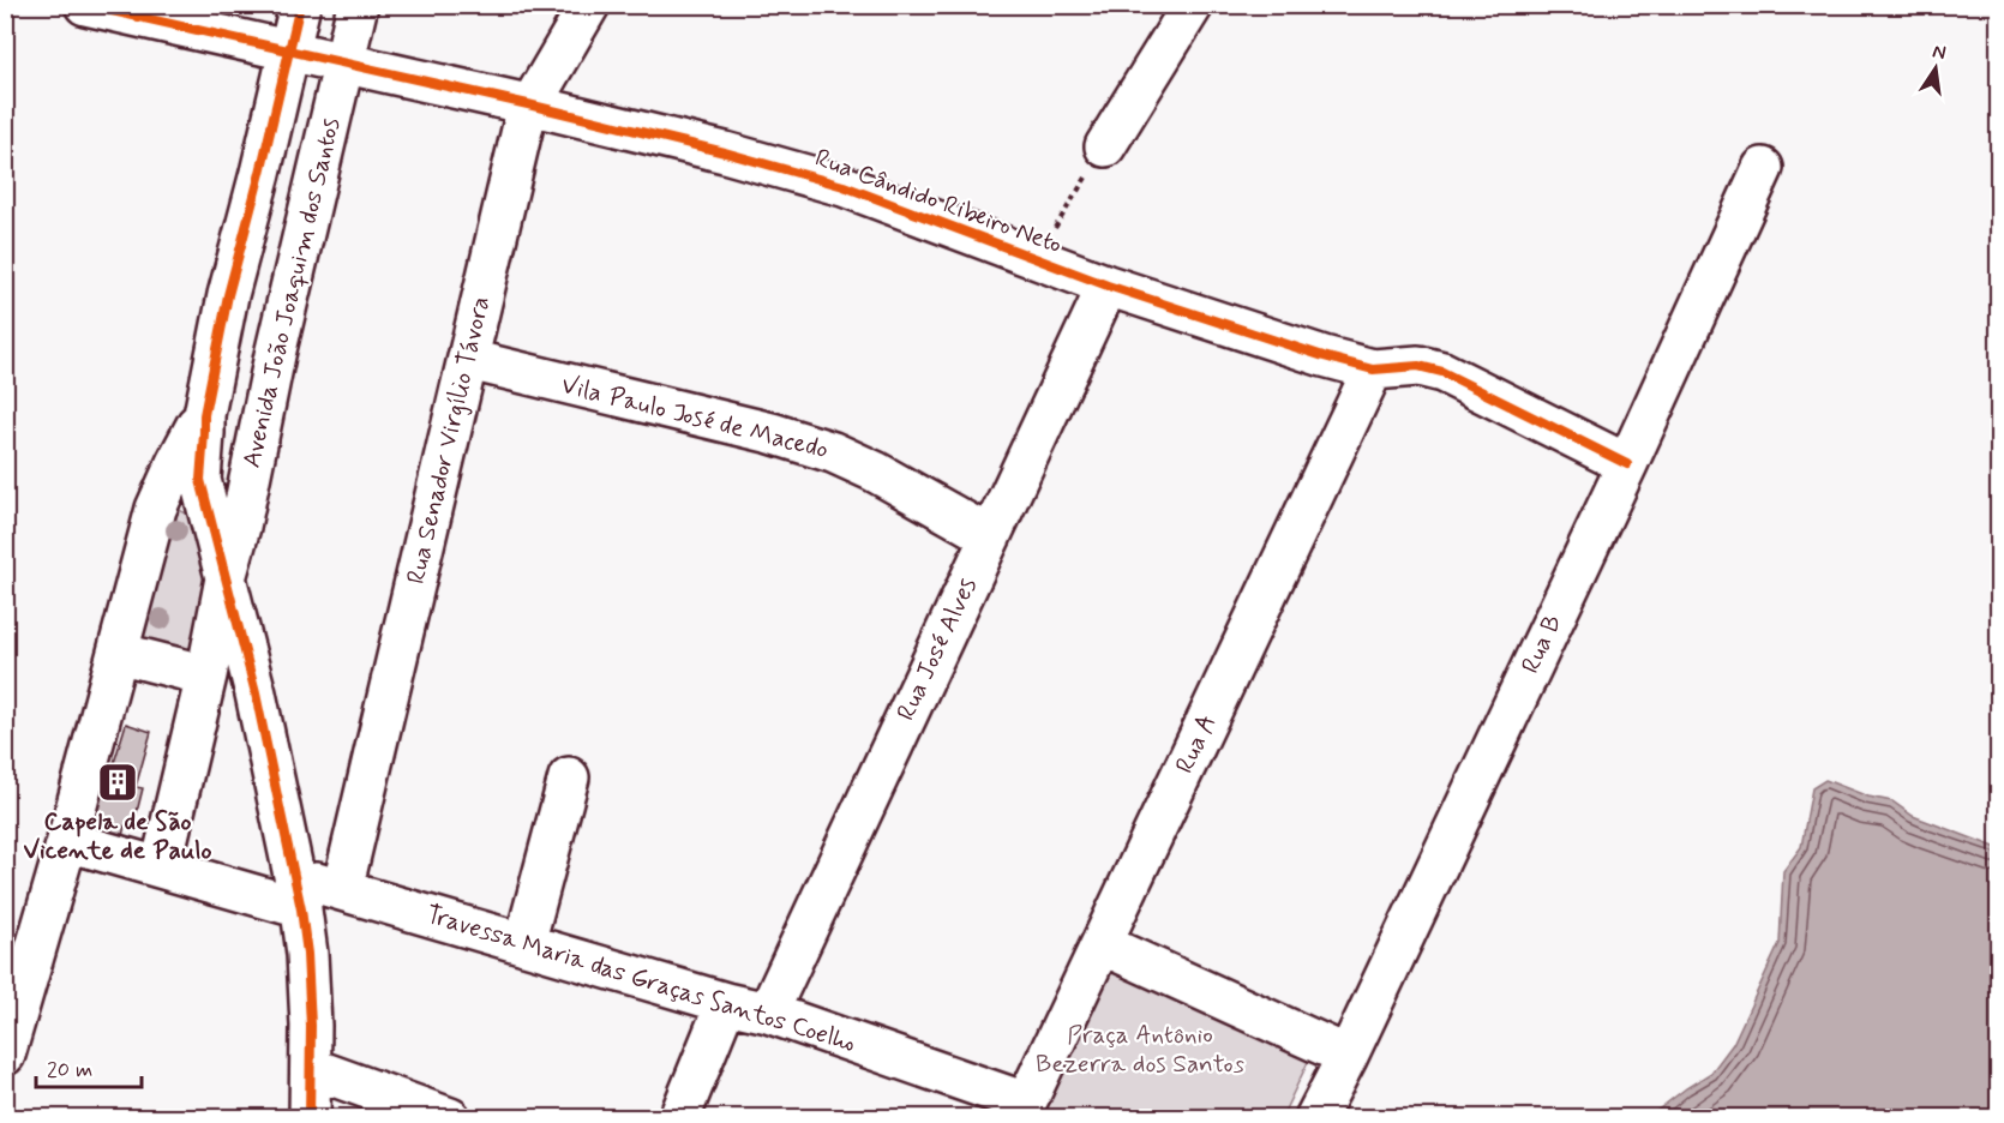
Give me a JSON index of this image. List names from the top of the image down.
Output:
{
  "streets": {
    "street": [
      "Rua Cândido Ribeiro Neto",
      "Avenida João Joaquim dos Santos",
      "Vila Paulo José de Macedo",
      "Rua Senador Virgílio Távora",
      "Rua B",
      "Rua José Alves",
      "Rua A",
      "Travessa Maria das Graças Santos Coelho"
    ]
  },
  "crossings": [
    ["Rua Cândido Ribeiro Neto", "Avenida João Joaquim dos Santos"],
    ["Rua Cândido Ribeiro Neto", "Rua Senador Virgílio Távora"],
    ["Rua Cândido Ribeiro Neto", "Rua B"],
    ["Rua Cândido Ribeiro Neto", "Rua José Alves"],
    ["Rua Cândido Ribeiro Neto", "Rua A"],
    ["Avenida João Joaquim dos Santos", "Travessa Maria das Graças Santos Coelho"],
    ["Vila Paulo José de Macedo", "Rua Senador Virgílio Távora"],
    ["Vila Paulo José de Macedo", "Rua José Alves"],
    ["Rua Senador Virgílio Távora", "Travessa Maria das Graças Santos Coelho"],
    ["Rua José Alves", "Travessa Maria das Graças Santos Coelho"],
    ["Rua A", "Travessa Maria das Graças Santos Coelho"]
  ],
  "parks": ["Praça Antônio Bezerra dos Santos"],
  "places": {
    "building": ["Capela de São Vicente de Paulo"]
  },
  "scale_bar": "20 m",
  "north": "top"
}
